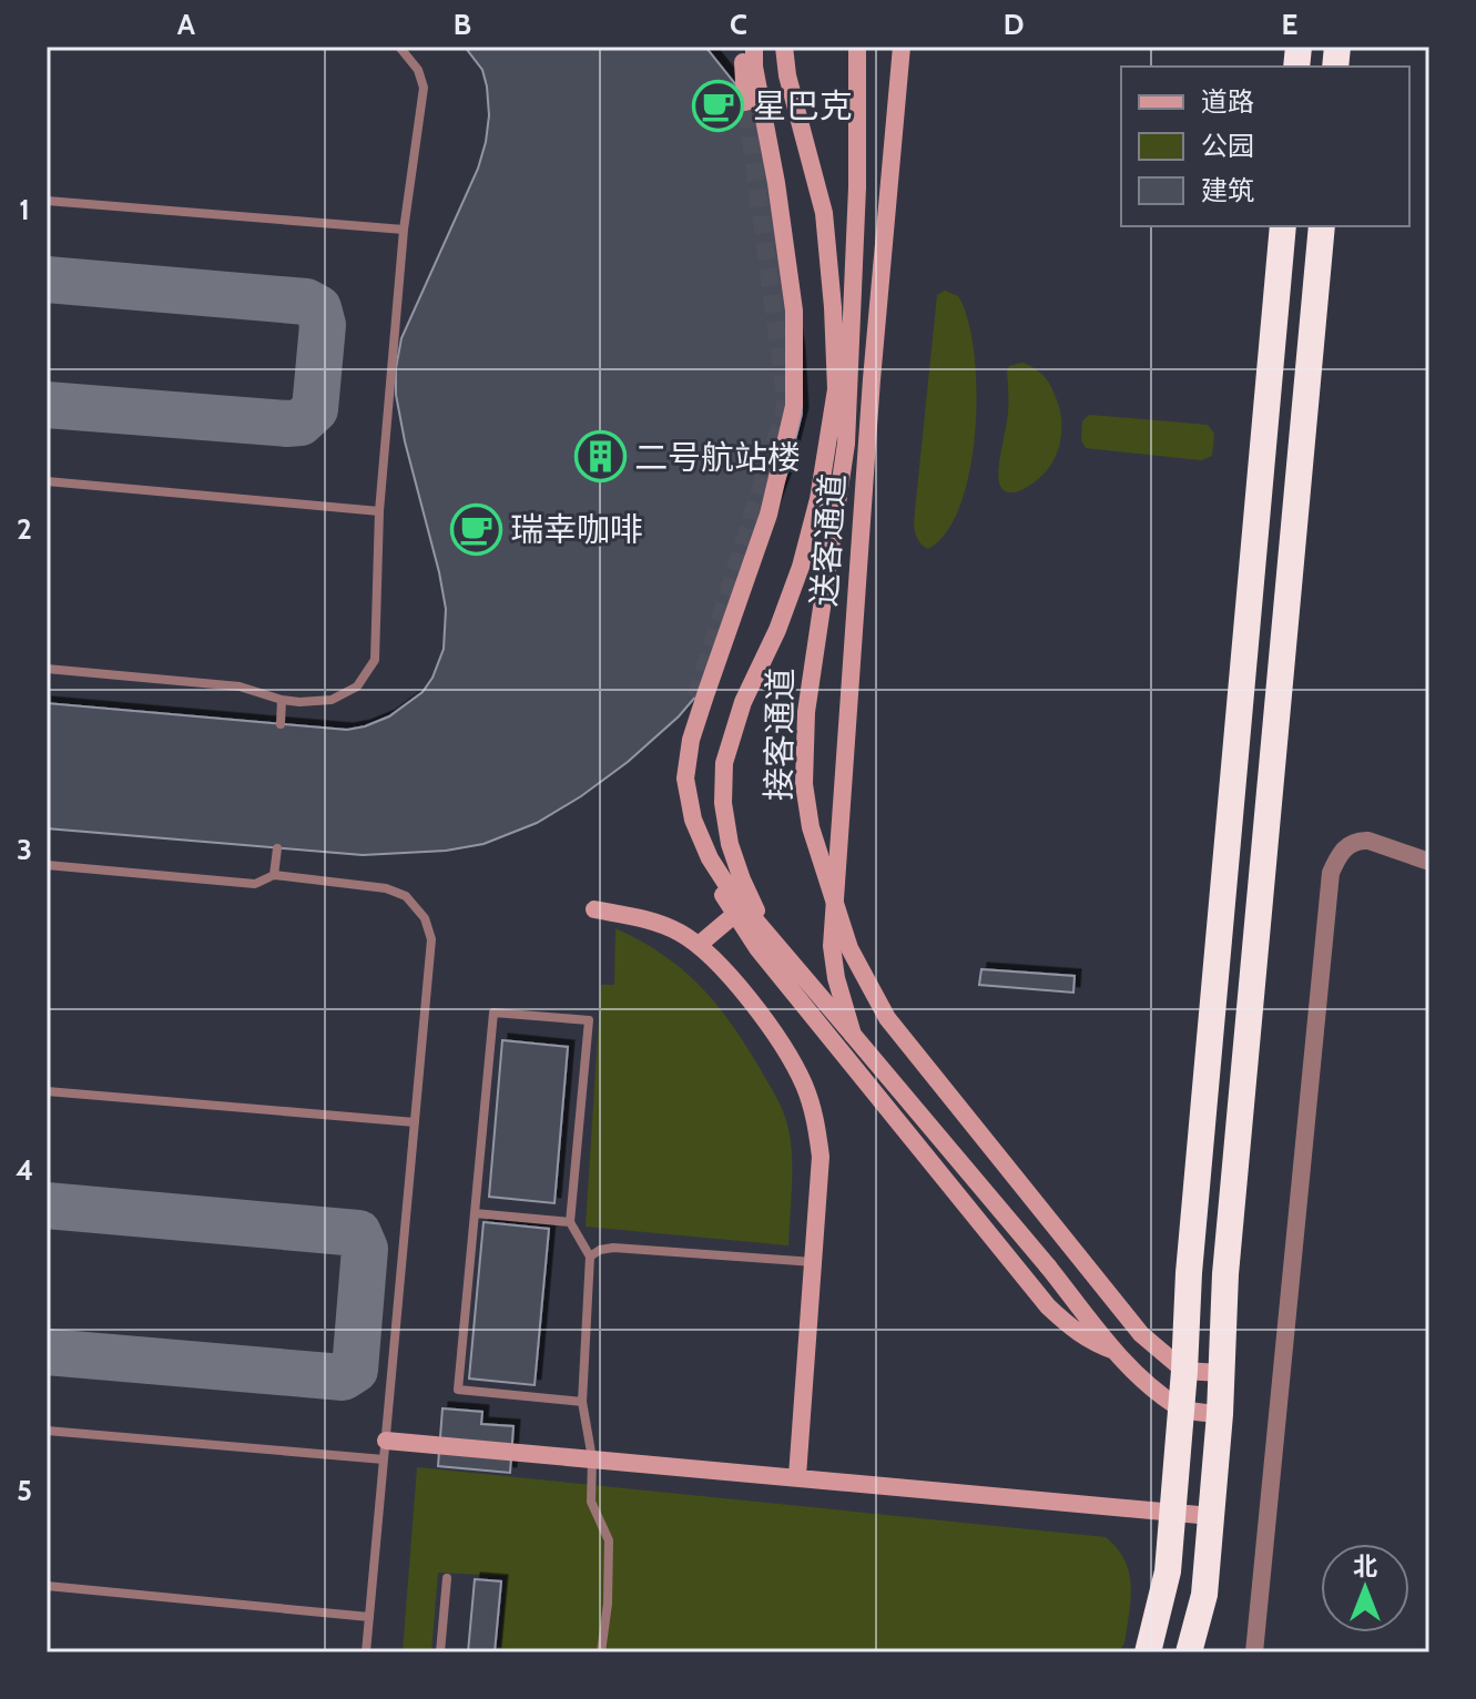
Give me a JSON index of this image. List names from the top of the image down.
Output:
{
  "streets": {
    "main road": ["送客通道", "接客通道"]
  },
  "places": {
    "cafe": ["星巴克", "瑞幸咖啡"],
    "building": ["二号航站楼"]
  },
  "legend": ["道路", "公园", "建筑"],
  "north": "top",
  "grid": {
    "columns": [
      "A",
      "B",
      "C",
      "D",
      "E"
    ],
    "rows": [
      "1",
      "2",
      "3",
      "4",
      "5"
    ]
  }
}
